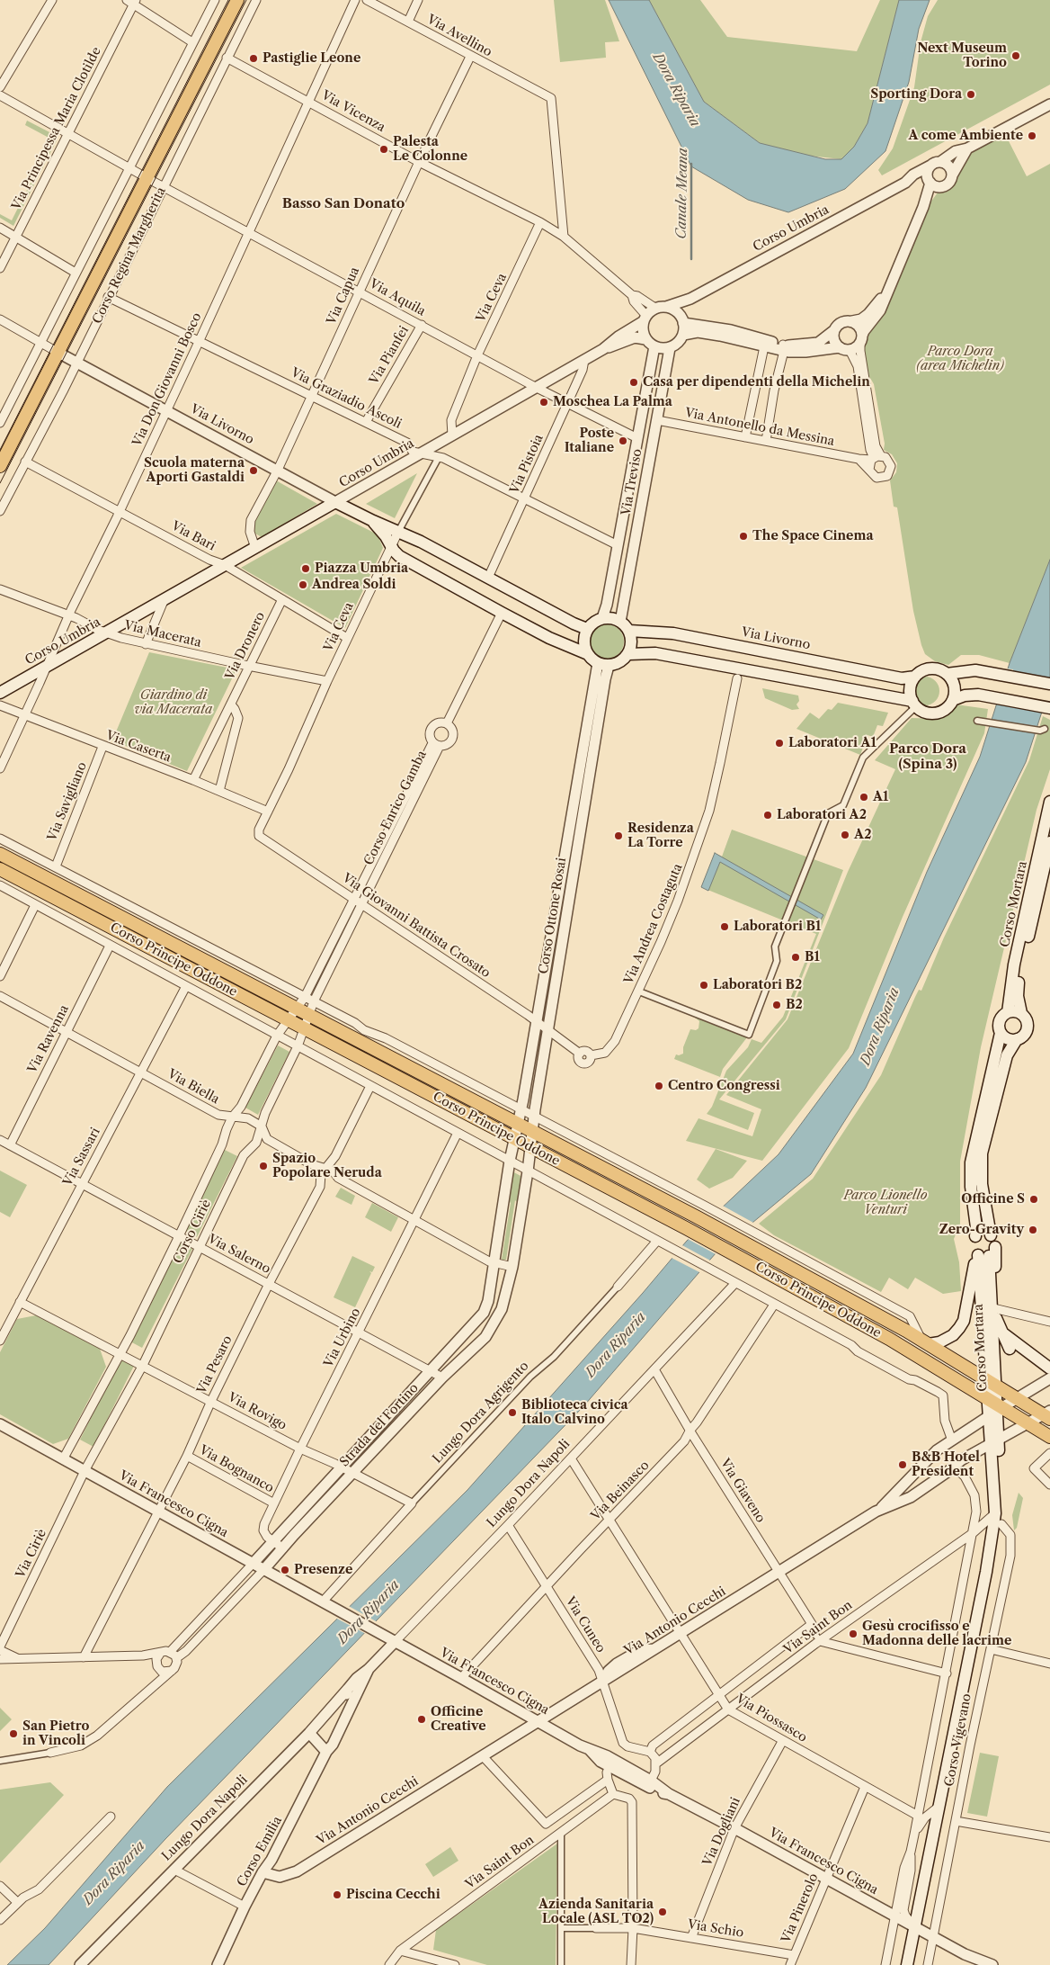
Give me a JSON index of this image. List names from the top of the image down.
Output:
{
  "streets": {
    "main road": [
      "Corso Umbria",
      "Corso Regina Margherita",
      "Via Livorno",
      "Corso Mortara",
      "Corso Principe Oddone",
      "Corso Vigevano"
    ],
    "street": [
      "Via Avellino",
      "Via Vicenza",
      "Via Principessa Maria Clotilde",
      "Via Capua",
      "Via Aquila",
      "Via Ceva",
      "Via Pianfei",
      "Via Don Giovanni Bosco",
      "Via Graziadio Ascoli",
      "Via Antonello da Messina",
      "Via Pistoia",
      "Via Treviso",
      "Via Bari",
      "Via Macerata",
      "Via Dronero",
      "Via Caserta",
      "Via Savigliano",
      "Corso Enrico Gamba",
      "Corso Ottone Rosai",
      "Via Andrea Costaguta",
      "Via Giovanni Battista Crosato",
      "Via Ravenna",
      "Via Biella",
      "Via Sassari",
      "Corso Ciriè",
      "Via Salerno",
      "Via Urbino",
      "Via Pesaro",
      "Via Rovigo",
      "Lungo Dora Agrigento",
      "Strada del Fortino",
      "Via Bognanco",
      "Lungo Dora Napoli",
      "Via Beinasco",
      "Via Giaveno",
      "Via Francesco Cigna",
      "Via Ciriè",
      "Via Antonio Cecchi",
      "Via Cuneo",
      "Via Saint Bon",
      "Via Piossasco",
      "Via Dogliani",
      "Corso Emilia",
      "Via Pinerolo",
      "Via Schio"
    ]
  },
  "crossings": [
    ["Via Avellino", "Via Vicenza"],
    ["Via Avellino", "Via Capua"],
    ["Via Vicenza", "Corso Regina Margherita"],
    ["Via Vicenza", "Via Capua"],
    ["Via Vicenza", "Via Ceva"],
    ["Via Vicenza", "Via Don Giovanni Bosco"],
    ["Via Principessa Maria Clotilde", "Via Aquila"],
    ["Corso Umbria", "Via Capua"],
    ["Corso Umbria", "Via Aquila"],
    ["Corso Umbria", "Via Ceva"],
    ["Corso Umbria", "Via Don Giovanni Bosco"],
    ["Corso Umbria", "Via Graziadio Ascoli"],
    ["Corso Umbria", "Via Livorno"],
    ["Corso Umbria", "Via Pistoia"],
    ["Corso Umbria", "Via Treviso"],
    ["Corso Umbria", "Via Bari"],
    ["Corso Umbria", "Via Macerata"],
    ["Corso Regina Margherita", "Via Aquila"],
    ["Corso Regina Margherita", "Via Graziadio Ascoli"],
    ["Corso Regina Margherita", "Via Livorno"],
    ["Corso Regina Margherita", "Via Bari"],
    ["Via Capua", "Via Aquila"],
    ["Via Capua", "Via Graziadio Ascoli"],
    ["Via Capua", "Via Livorno"],
    ["Via Aquila", "Via Ceva"],
    ["Via Aquila", "Via Pianfei"],
    ["Via Aquila", "Via Don Giovanni Bosco"],
    ["Via Aquila", "Via Pistoia"],
    ["Via Aquila", "Via Treviso"],
    ["Via Ceva", "Via Graziadio Ascoli"],
    ["Via Ceva", "Via Livorno"],
    ["Via Ceva", "Via Bari"],
    ["Via Ceva", "Via Macerata"],
    ["Via Ceva", "Via Caserta"],
    ["Via Ceva", "Via Giovanni Battista Crosato"],
    ["Via Pianfei", "Via Graziadio Ascoli"],
    ["Via Don Giovanni Bosco", "Via Graziadio Ascoli"],
    ["Via Don Giovanni Bosco", "Via Livorno"],
    ["Via Don Giovanni Bosco", "Via Bari"],
    ["Via Don Giovanni Bosco", "Via Macerata"],
    ["Via Don Giovanni Bosco", "Via Caserta"],
    ["Via Graziadio Ascoli", "Via Pistoia"],
    ["Via Graziadio Ascoli", "Via Treviso"],
    ["Via Livorno", "Via Pistoia"],
    ["Via Livorno", "Via Treviso"],
    ["Via Livorno", "Corso Ottone Rosai"],
    ["Via Antonello da Messina", "Via Treviso"],
    ["Via Treviso", "Corso Ottone Rosai"],
    ["Via Bari", "Via Dronero"],
    ["Via Macerata", "Via Dronero"],
    ["Via Dronero", "Via Caserta"],
    ["Via Caserta", "Via Savigliano"],
    ["Via Caserta", "Via Giovanni Battista Crosato"],
    ["Corso Enrico Gamba", "Via Giovanni Battista Crosato"],
    ["Corso Enrico Gamba", "Corso Ciriè"],
    ["Corso Mortara", "Corso Principe Oddone"],
    ["Corso Ottone Rosai", "Via Giovanni Battista Crosato"],
    ["Corso Ottone Rosai", "Corso Principe Oddone"],
    ["Corso Ottone Rosai", "Strada del Fortino"],
    ["Via Andrea Costaguta", "Via Giovanni Battista Crosato"],
    ["Corso Principe Oddone", "Via Ravenna"],
    ["Corso Principe Oddone", "Via Sassari"],
    ["Corso Principe Oddone", "Corso Ciriè"],
    ["Corso Principe Oddone", "Via Urbino"],
    ["Corso Principe Oddone", "Via Pesaro"],
    ["Corso Principe Oddone", "Lungo Dora Agrigento"],
    ["Corso Principe Oddone", "Strada del Fortino"],
    ["Corso Principe Oddone", "Lungo Dora Napoli"],
    ["Corso Principe Oddone", "Via Beinasco"],
    ["Corso Principe Oddone", "Via Antonio Cecchi"],
    ["Via Ravenna", "Via Biella"],
    ["Via Ravenna", "Via Salerno"],
    ["Via Biella", "Via Sassari"],
    ["Via Biella", "Corso Ciriè"],
    ["Via Biella", "Via Urbino"],
    ["Via Biella", "Via Pesaro"],
    ["Via Biella", "Strada del Fortino"],
    ["Via Sassari", "Via Salerno"],
    ["Via Sassari", "Via Rovigo"],
    ["Corso Ciriè", "Via Salerno"],
    ["Corso Ciriè", "Via Rovigo"],
    ["Corso Ciriè", "Via Francesco Cigna"],
    ["Corso Ciriè", "Via Ciriè"],
    ["Via Salerno", "Via Urbino"],
    ["Via Salerno", "Via Pesaro"],
    ["Via Salerno", "Strada del Fortino"],
    ["Via Urbino", "Via Rovigo"],
    ["Via Urbino", "Strada del Fortino"],
    ["Via Urbino", "Via Bognanco"],
    ["Via Pesaro", "Via Rovigo"],
    ["Via Pesaro", "Via Bognanco"],
    ["Via Pesaro", "Via Francesco Cigna"],
    ["Via Rovigo", "Lungo Dora Agrigento"],
    ["Via Rovigo", "Strada del Fortino"],
    ["Lungo Dora Agrigento", "Via Francesco Cigna"],
    ["Strada del Fortino", "Via Francesco Cigna"],
    ["Lungo Dora Napoli", "Via Giaveno"],
    ["Lungo Dora Napoli", "Via Francesco Cigna"],
    ["Lungo Dora Napoli", "Via Cuneo"],
    ["Lungo Dora Napoli", "Via Piossasco"],
    ["Lungo Dora Napoli", "Corso Emilia"],
    ["Via Beinasco", "Via Giaveno"],
    ["Via Beinasco", "Via Francesco Cigna"],
    ["Via Beinasco", "Via Cuneo"],
    ["Via Beinasco", "Via Piossasco"],
    ["Via Giaveno", "Via Antonio Cecchi"],
    ["Via Giaveno", "Via Saint Bon"],
    ["Via Francesco Cigna", "Via Ciriè"],
    ["Via Francesco Cigna", "Via Antonio Cecchi"],
    ["Via Francesco Cigna", "Corso Vigevano"],
    ["Via Francesco Cigna", "Via Dogliani"],
    ["Via Francesco Cigna", "Corso Emilia"],
    ["Via Francesco Cigna", "Via Pinerolo"],
    ["Via Antonio Cecchi", "Via Cuneo"],
    ["Via Antonio Cecchi", "Via Piossasco"],
    ["Via Antonio Cecchi", "Corso Vigevano"],
    ["Via Antonio Cecchi", "Corso Emilia"],
    ["Via Cuneo", "Via Saint Bon"],
    ["Via Saint Bon", "Via Piossasco"],
    ["Via Saint Bon", "Corso Vigevano"],
    ["Via Piossasco", "Corso Vigevano"],
    ["Via Piossasco", "Via Dogliani"],
    ["Via Piossasco", "Via Pinerolo"],
    ["Via Dogliani", "Via Schio"],
    ["Via Pinerolo", "Via Schio"]
  ],
  "districts": ["Basso San Donato", "Parco Dora (Spina 3)"],
  "water": ["Dora Riparia", "Canale Meana"],
  "parks": ["Parco Dora (area Michelin)", "Giardino di via Macerata", "Parco Lionello Venturi"],
  "places": [
    "Next Museum Torino",
    "Pastiglie Leone",
    "Sporting Dora",
    "A come Ambiente",
    "Palesta Le Colonne",
    "Casa per dipendenti della Michelin",
    "Moschea La Palma",
    "Poste Italiane",
    "Scuola materna Aporti Gastaldi",
    "The Space Cinema",
    "Piazza Umbria",
    "Andrea Soldi",
    "Laboratori A1",
    "A1",
    "Laboratori A2",
    "A2",
    "Residenza La Torre",
    "Laboratori B1",
    "B1",
    "Laboratori B2",
    "B2",
    "Centro Congressi",
    "Spazio Popolare Neruda",
    "Officine S",
    "Zero-Gravity",
    "Biblioteca civica Italo Calvino",
    "B&B Hotel President",
    "Presenze",
    "Gesù crocifisso e Madonna delle lacrime",
    "Officine Creative",
    "San Pietro in Vincoli",
    "Piscina Cecchi",
    "Azienda Sanitaria Locale (ASL TO2)"
  ]
}
